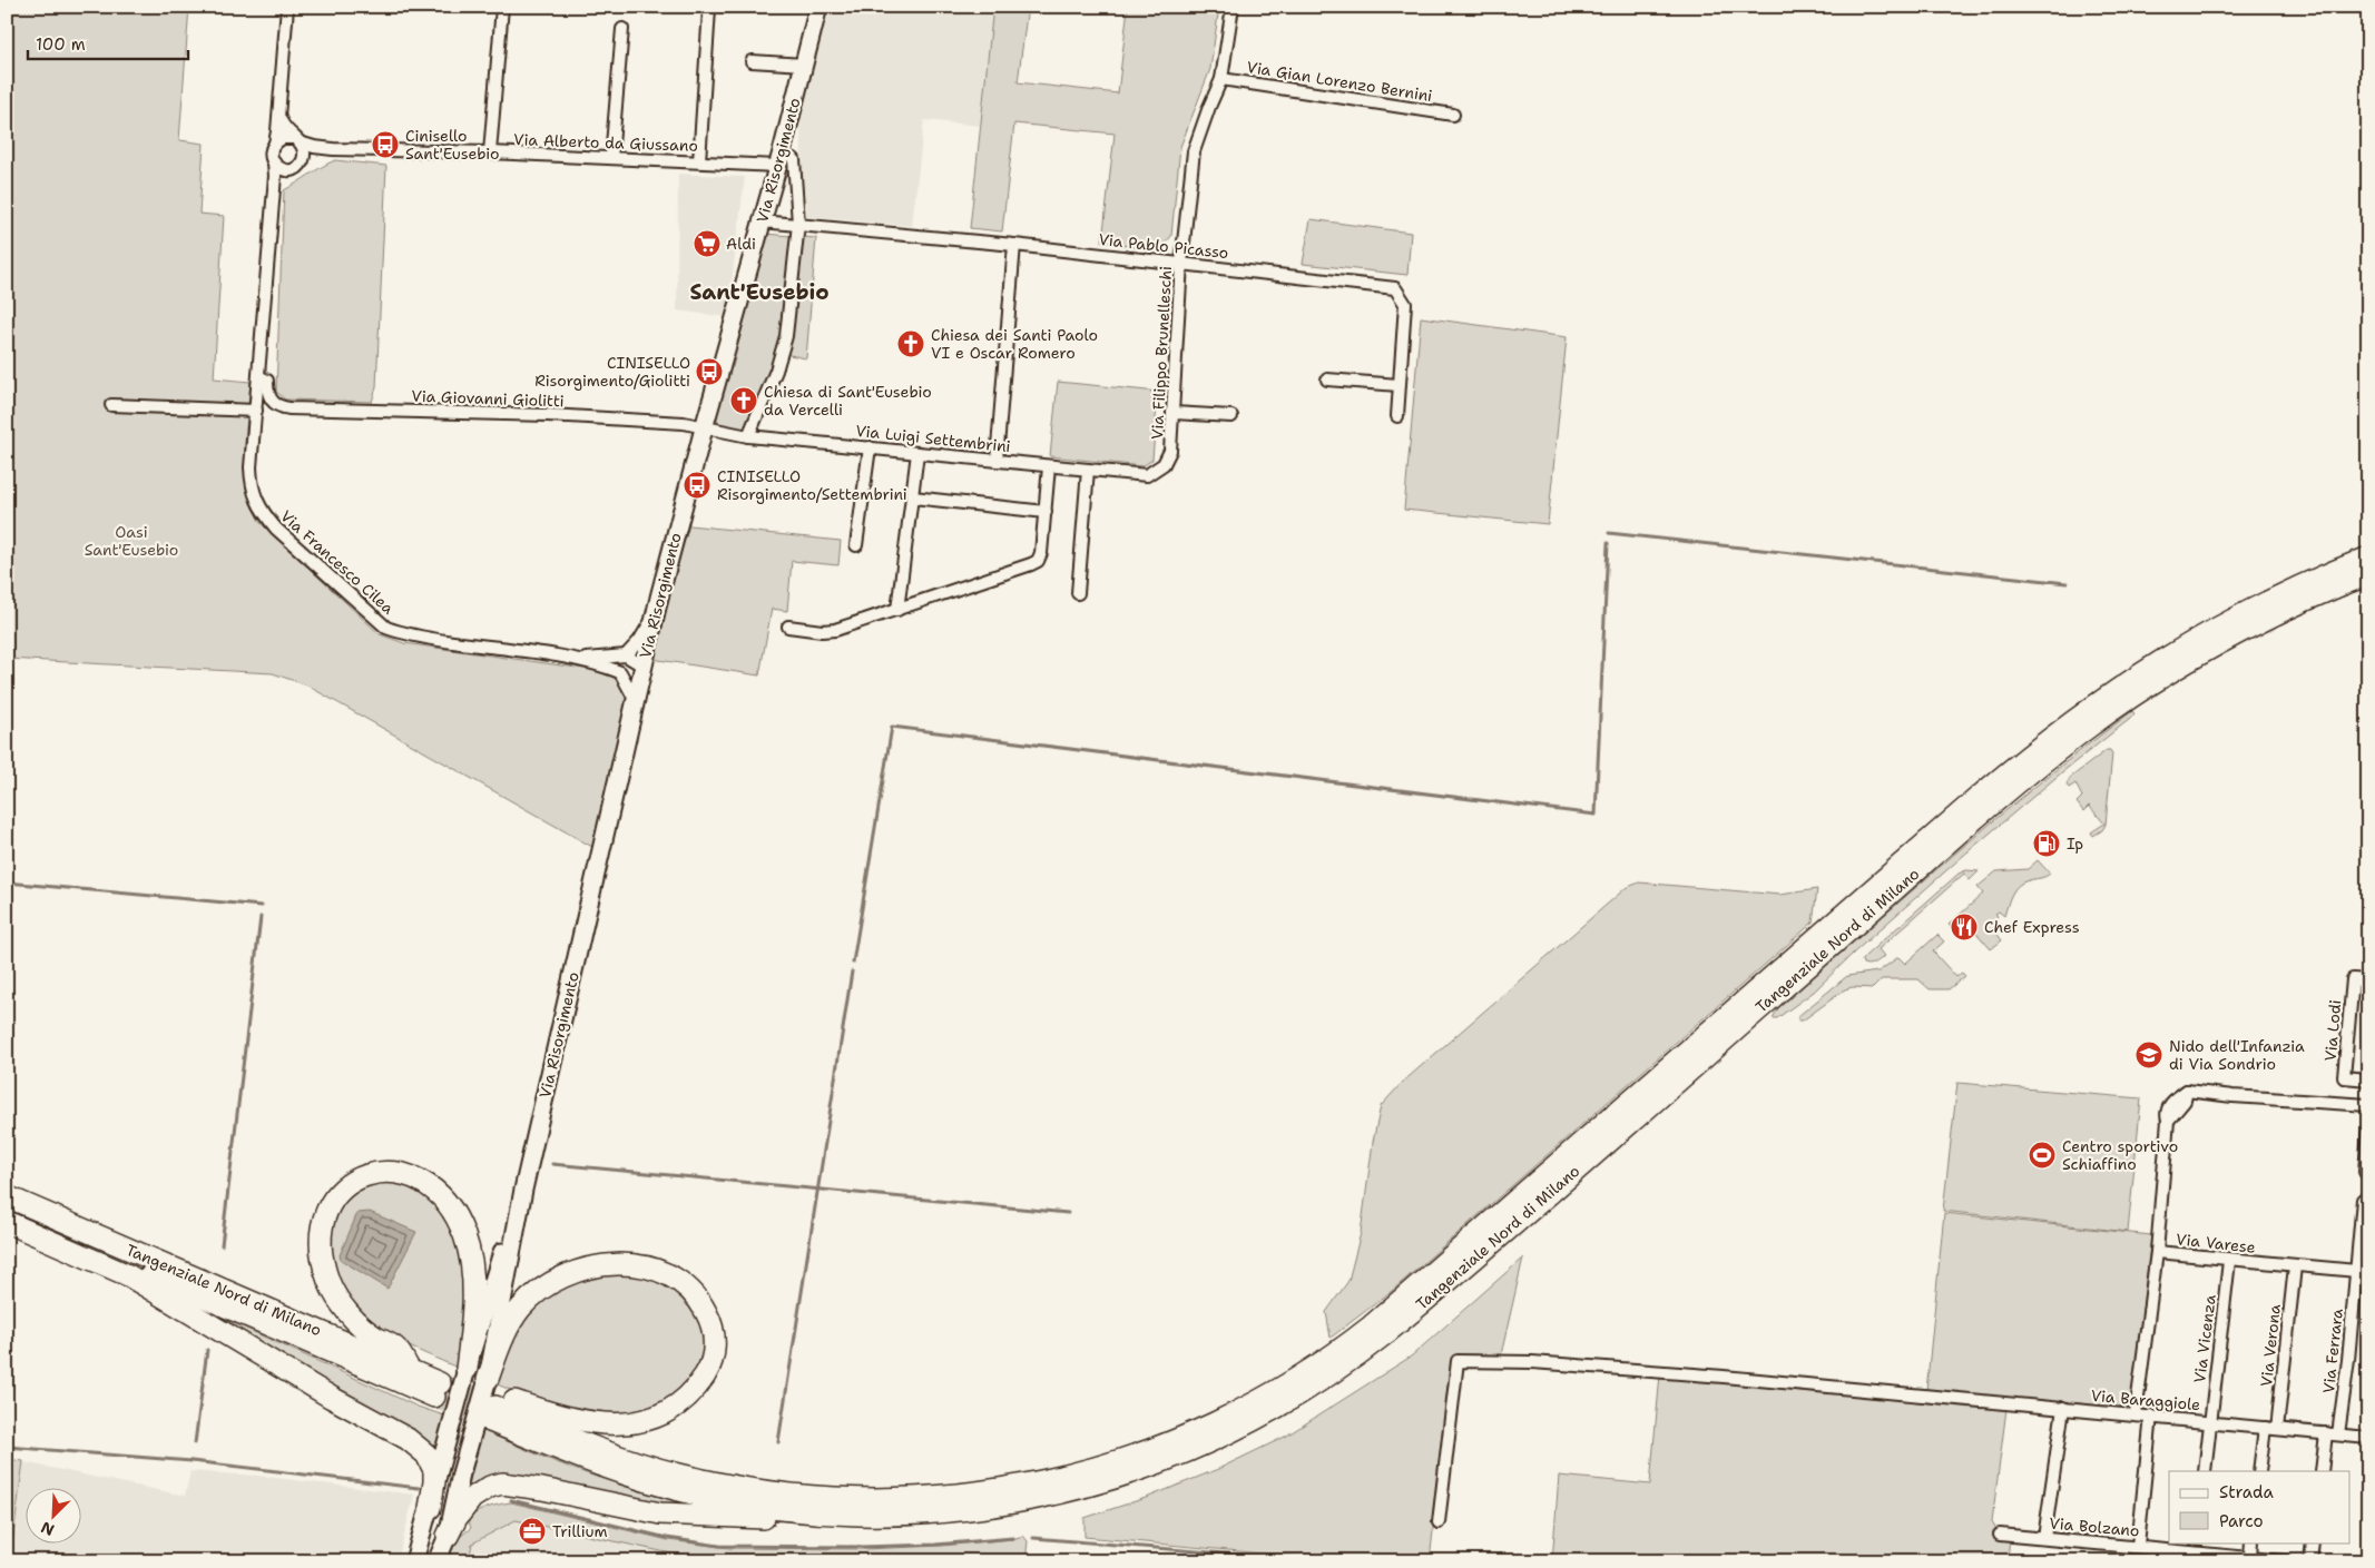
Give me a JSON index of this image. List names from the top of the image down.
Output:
{
  "streets": {
    "highway": ["Tangenziale Nord di Milano"],
    "street": [
      "Via Gian Lorenzo Bernini",
      "Via Alberto da Giussano",
      "Via Risorgimento",
      "Via Pablo Picasso",
      "Via Filippo Brunelleschi",
      "Via Giovanni Giolitti",
      "Via Luigi Settembrini",
      "Via Francesco Cilea",
      "Via Lodi",
      "Via Varese",
      "Via Vicenza",
      "Via Verona",
      "Via Ferrara",
      "Via Baraggiole",
      "Via Bolzano"
    ]
  },
  "crossings": [
    ["Via Gian Lorenzo Bernini", "Via Filippo Brunelleschi"],
    ["Via Alberto da Giussano", "Via Risorgimento"],
    ["Via Alberto da Giussano", "Via Francesco Cilea"],
    ["Via Risorgimento", "Via Pablo Picasso"],
    ["Via Risorgimento", "Via Giovanni Giolitti"],
    ["Via Risorgimento", "Via Luigi Settembrini"],
    ["Via Risorgimento", "Via Francesco Cilea"],
    ["Via Pablo Picasso", "Via Filippo Brunelleschi"],
    ["Via Filippo Brunelleschi", "Via Luigi Settembrini"],
    ["Via Giovanni Giolitti", "Via Luigi Settembrini"],
    ["Via Giovanni Giolitti", "Via Francesco Cilea"],
    ["Via Varese", "Via Vicenza"],
    ["Via Varese", "Via Verona"],
    ["Via Varese", "Via Ferrara"],
    ["Via Varese", "Via Baraggiole"],
    ["Via Vicenza", "Via Baraggiole"],
    ["Via Verona", "Via Baraggiole"],
    ["Via Ferrara", "Via Baraggiole"]
  ],
  "districts": ["Sant'Eusebio"],
  "parks": ["Oasi Sant'Eusebio"],
  "places": {
    "bus stop": ["Cinisello Sant'Eusebio", "CINISELLO Risorgimento/Giolitti", "CINISELLO Risorgimento/Settembrini"],
    "supermarket": ["Aldi"],
    "church": ["Chiesa dei Santi Paolo VI e Oscar Romero", "Chiesa di Sant'Eusebio da Vercelli"],
    "fuel station": ["Ip"],
    "restaurant": ["Chef Express"],
    "school or university": ["Nido dell'Infanzia di Via Sondrio"],
    "sports": ["Centro sportivo Schiaffino"],
    "office": ["Trillium"]
  },
  "legend": ["Strada", "Parco"],
  "scale_bar": "100 m",
  "north": "bottom left"
}
